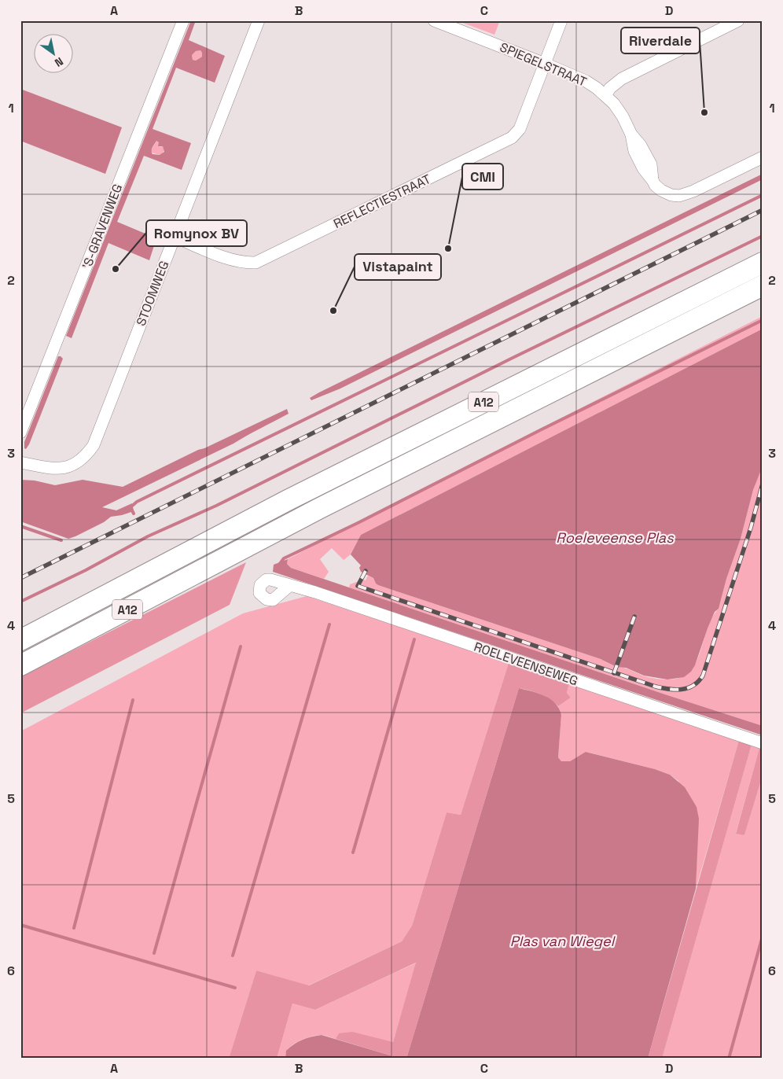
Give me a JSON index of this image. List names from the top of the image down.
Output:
{
  "streets": {
    "highway": ["A12"],
    "street": [
      "SPIEGELSTRAAT",
      "REFLECTIESTRAAT",
      "'S-GRAVENWEG",
      "STOOMWEG",
      "ROELEVEENSEWEG"
    ]
  },
  "crossings": [
    ["SPIEGELSTRAAT", "REFLECTIESTRAAT"],
    ["REFLECTIESTRAAT", "STOOMWEG"]
  ],
  "water": ["Roeleveense Plas", "Plas van Wiegel"],
  "places": [
    "Riverdale",
    "CMI",
    "Romynox BV",
    "Vistapaint"
  ],
  "north": "bottom right",
  "grid": {
    "columns": [
      "A",
      "B",
      "C",
      "D"
    ],
    "rows": [
      "1",
      "2",
      "3",
      "4",
      "5",
      "6"
    ]
  }
}
